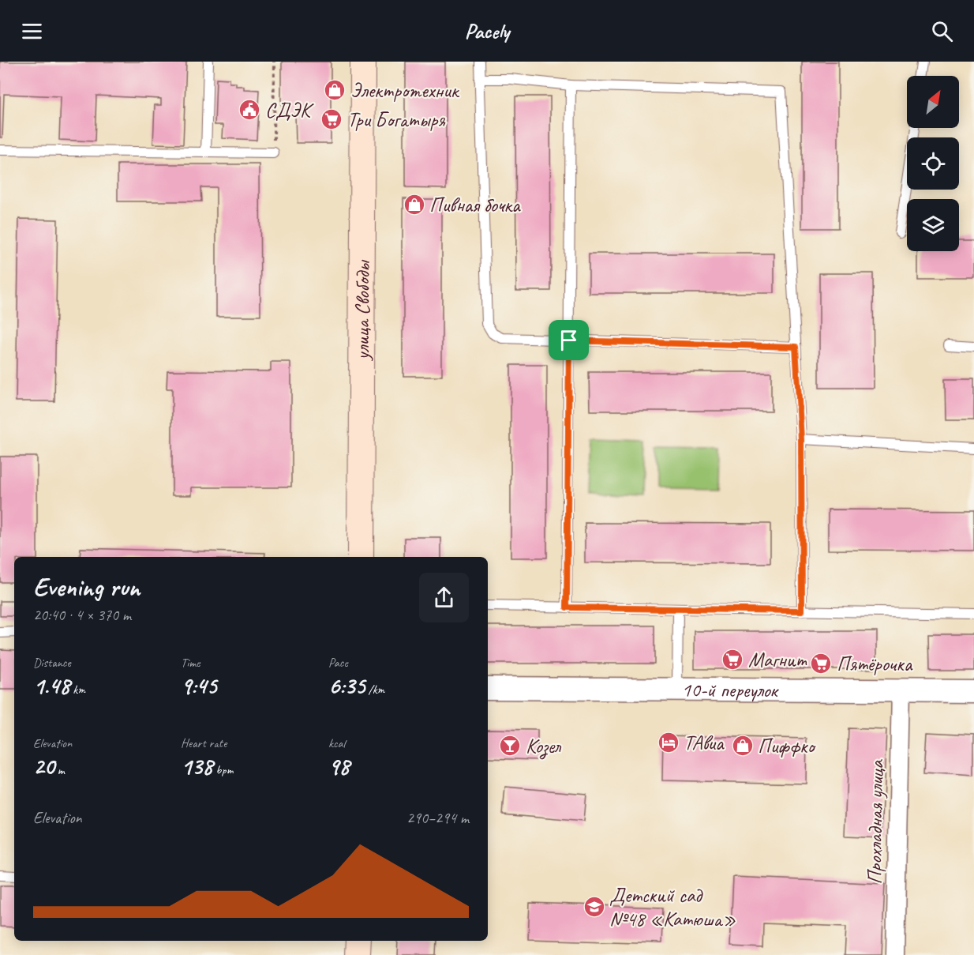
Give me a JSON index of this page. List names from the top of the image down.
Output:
{
  "streets": {
    "main road": ["улица Свободы"],
    "street": ["10-й переулок", "Прохладная улица"]
  },
  "crossings": [
    ["10-й переулок", "Прохладная улица"]
  ],
  "places": {
    "shop": ["Электротехник", "Пивная бочка", "Пиффко"],
    "public building": ["СДЭК"],
    "supermarket": ["Три Богатыря", "Магнит", "Пятёрочка"],
    "hotel": ["ТАвиа"],
    "bar": ["Козел"],
    "school or university": ["Детский сад №48 «Катюша»"]
  },
  "north": "top right",
  "page": {
    "header": "Pacely",
    "heading": ["Evening run", "20:40 · 4 × 370 m"],
    "stats": [
      ["Distance", "1.48 km"],
      ["Time", "9:45"],
      ["Pace", "6:35 /km"],
      ["Elevation", "20 m"],
      ["Heart rate", "138 bpm"],
      ["kcal", "98"]
    ],
    "chart": ["Elevation", "290–294 m"]
  }
}
